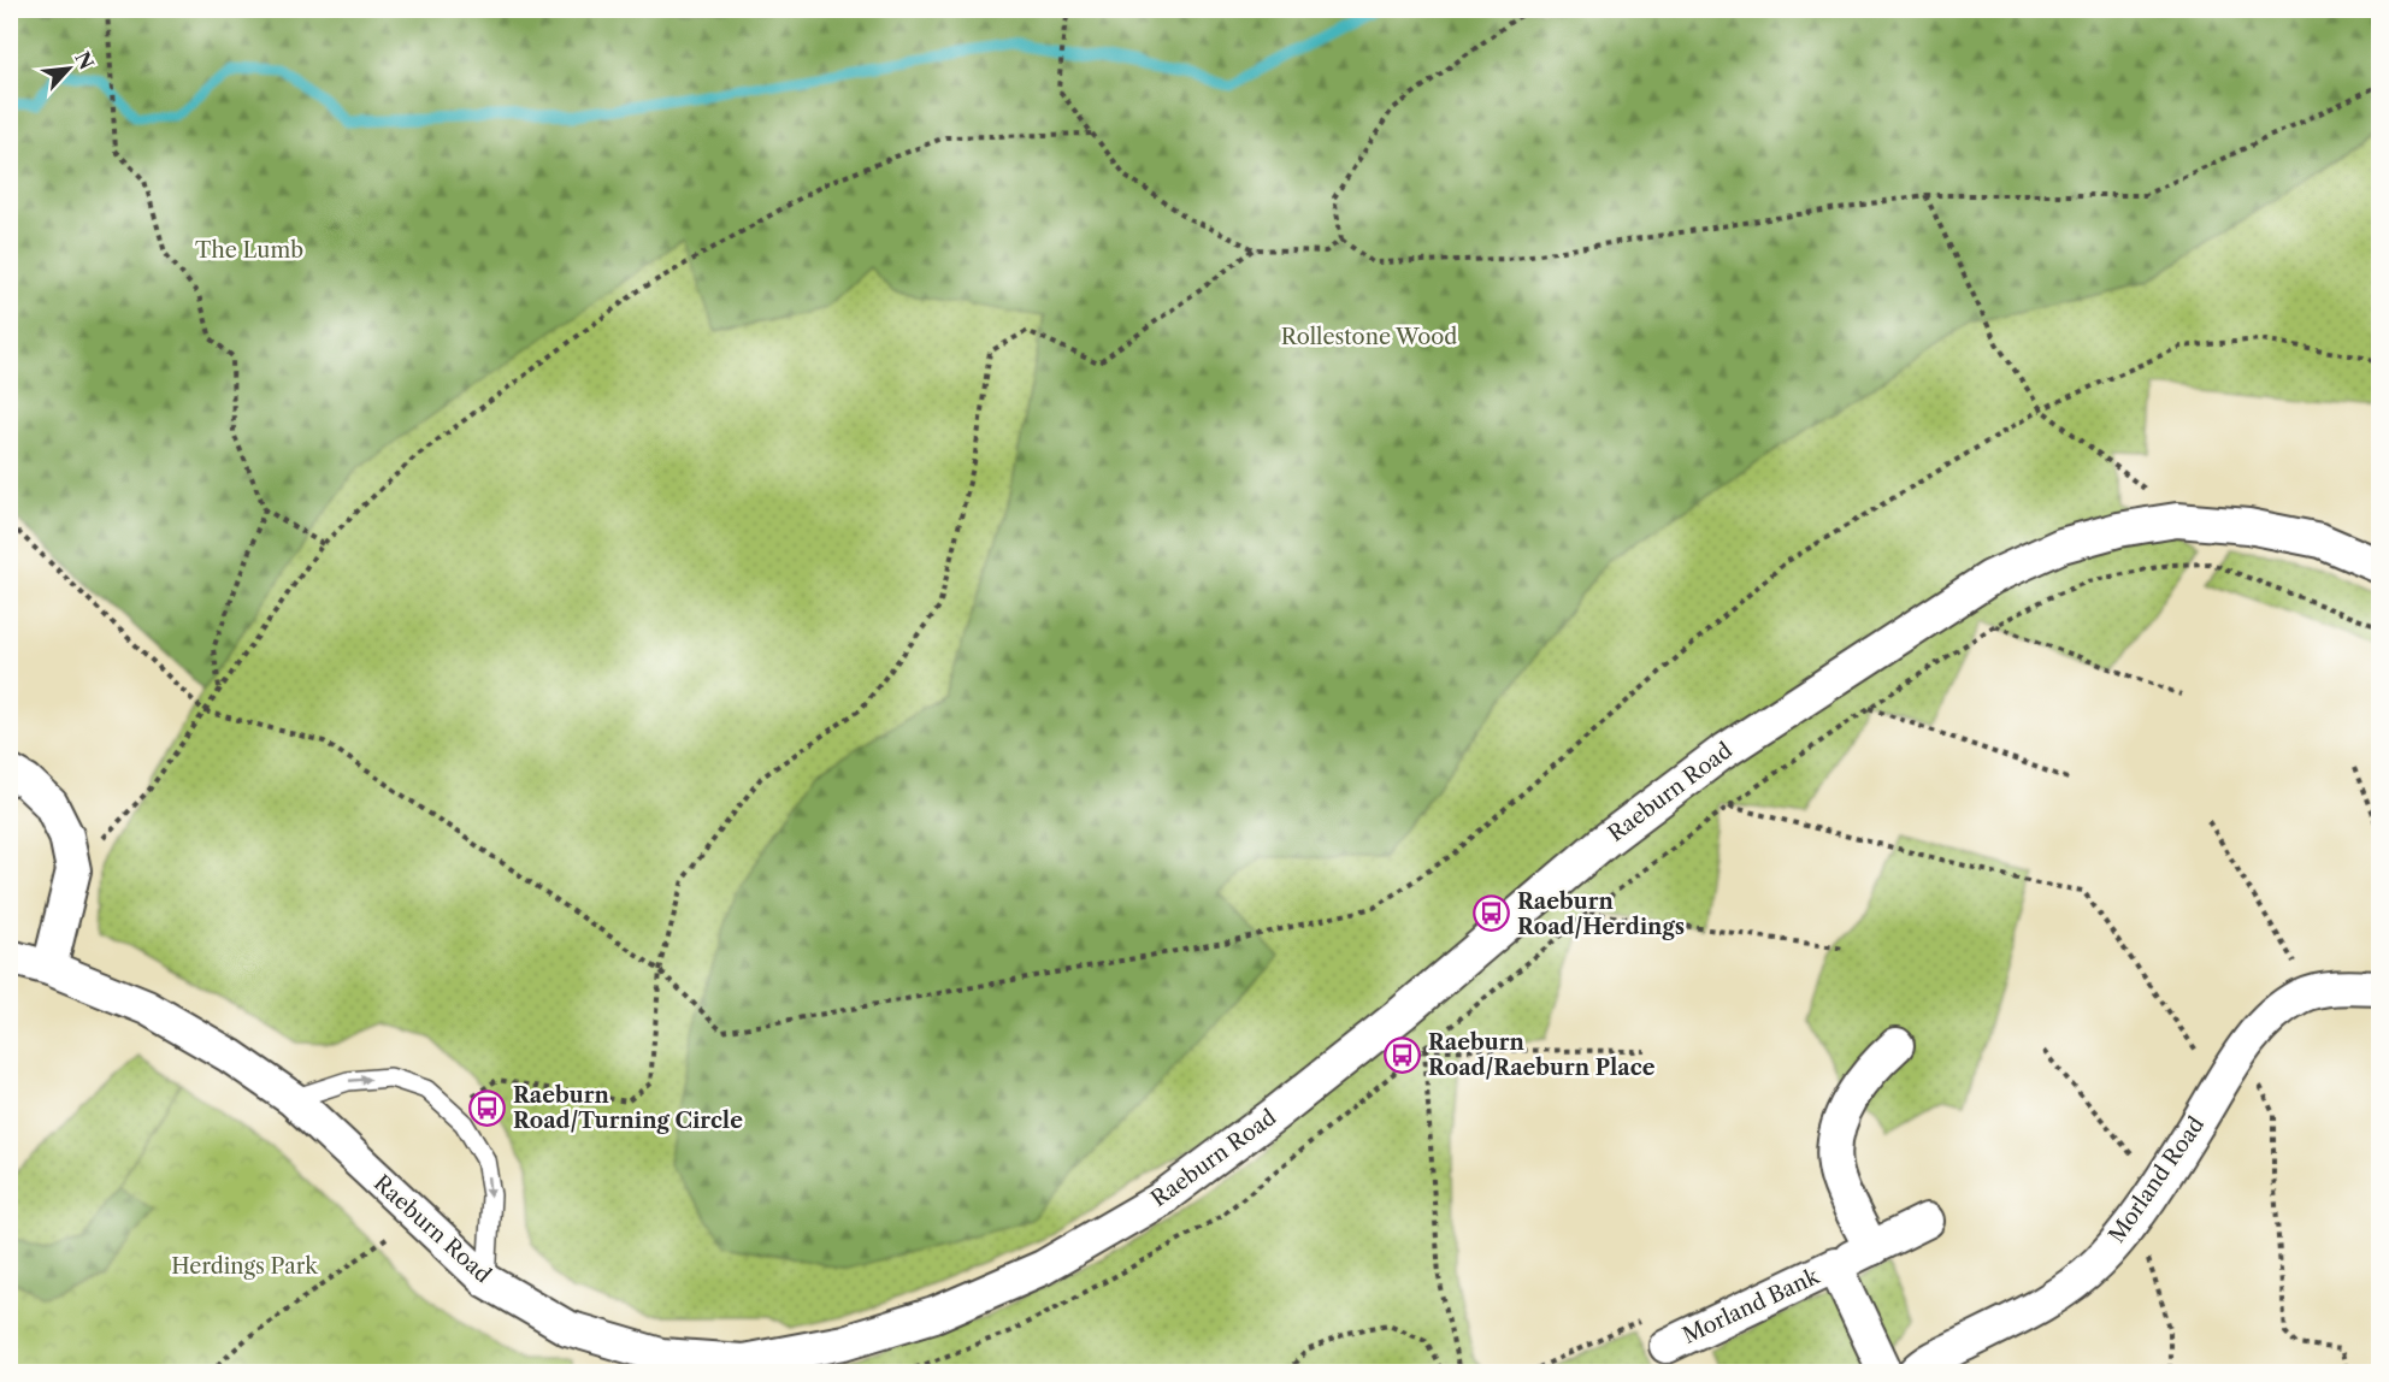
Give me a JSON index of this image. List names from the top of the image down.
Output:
{
  "streets": {
    "street": ["Raeburn Road", "Morland Road", "Morland Bank"]
  },
  "parks": ["The Lumb", "Rollestone Wood", "Herdings Park"],
  "places": {
    "bus stop": ["Raeburn Road/Herdings", "Raeburn Road/Raeburn Place", "Raeburn Road/Turning Circle"]
  },
  "north": "top right"
}
